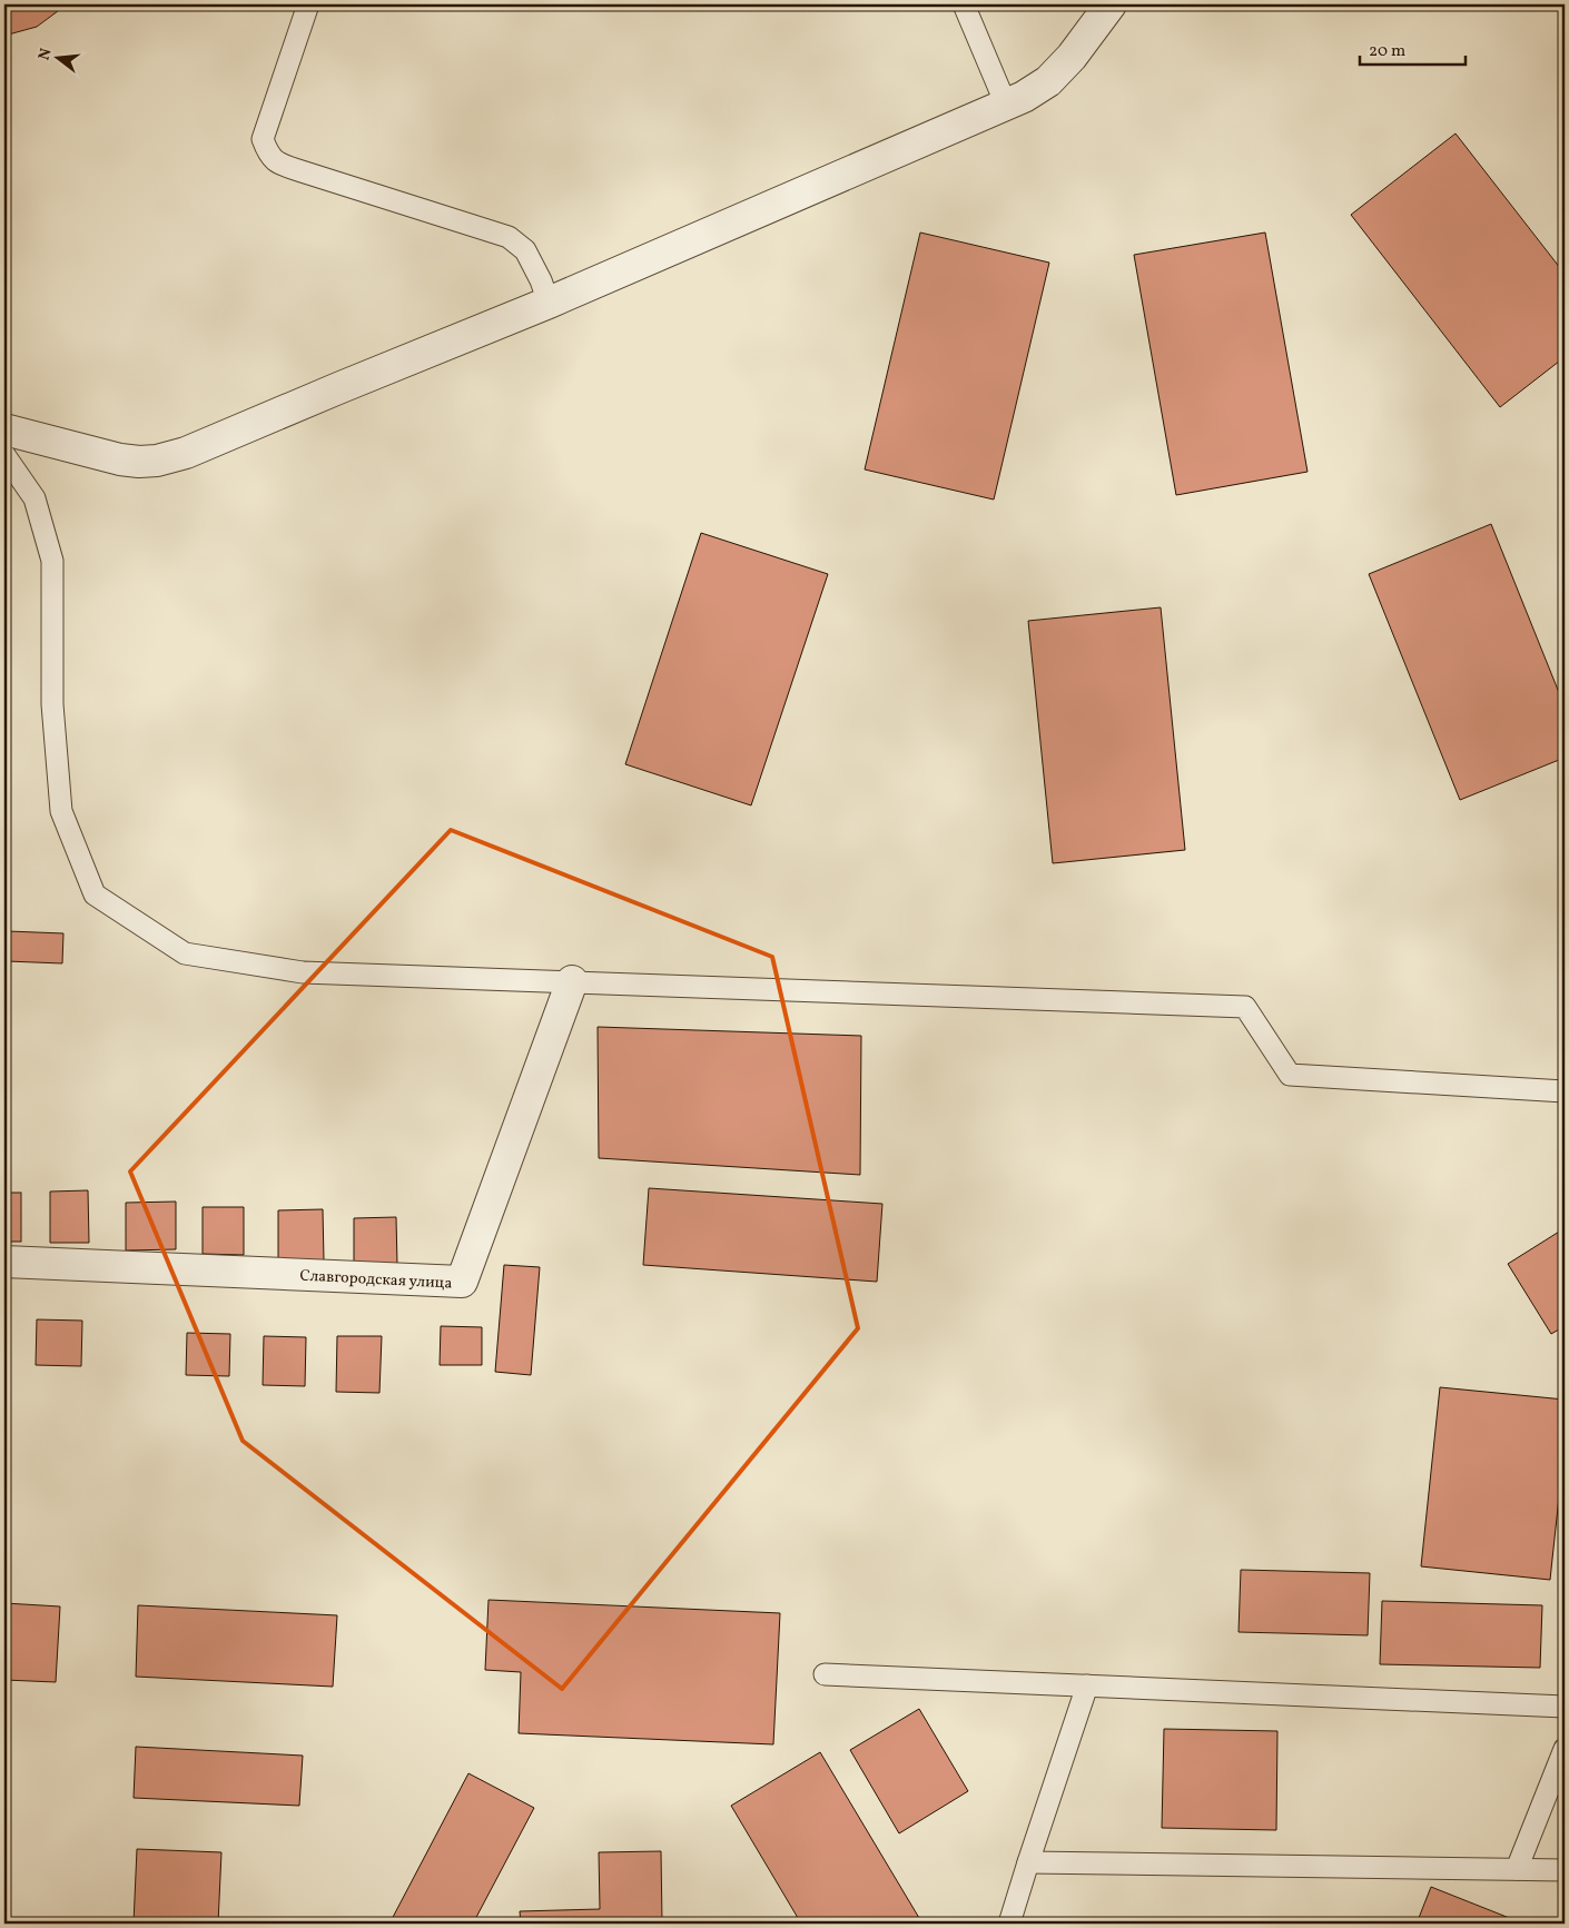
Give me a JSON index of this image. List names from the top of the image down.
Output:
{
  "streets": {
    "street": ["Славгородская улица"]
  },
  "scale_bar": "20 m",
  "north": "left"
}
